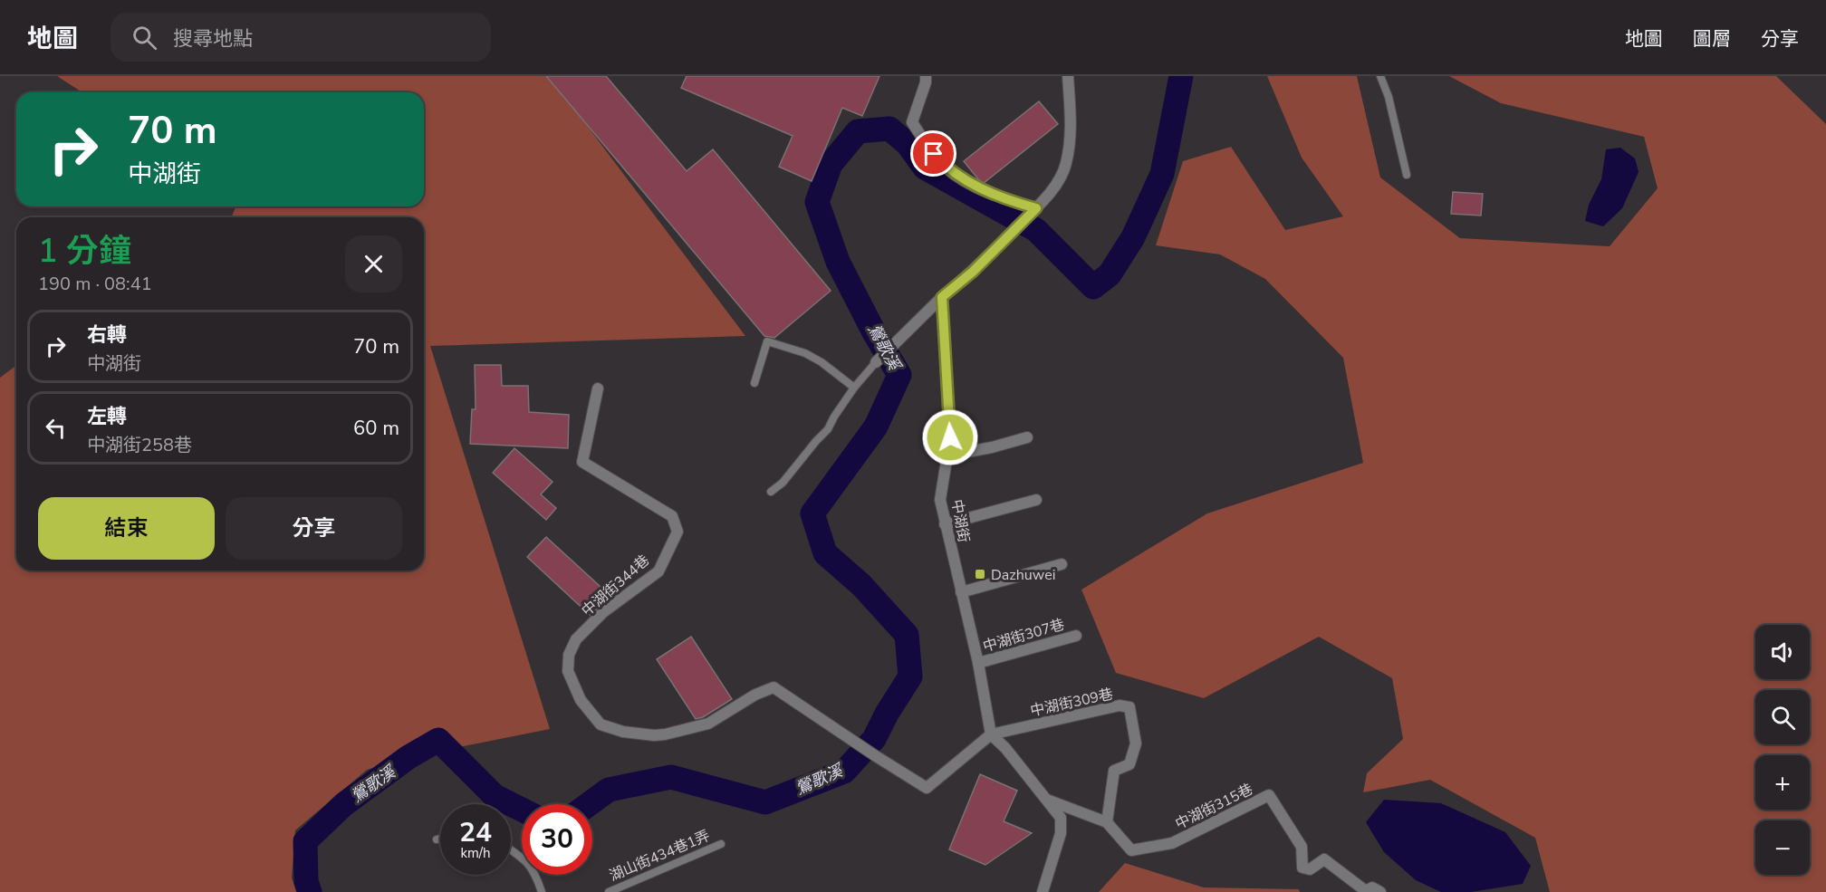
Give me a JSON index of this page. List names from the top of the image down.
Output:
{
  "streets": {
    "street": [
      "中湖街",
      "中湖街344巷",
      "中湖街307巷",
      "中湖街309巷",
      "中湖街315巷"
    ],
    "lane": ["湖山街434巷1弄"]
  },
  "crossings": [
    ["中湖街", "中湖街344巷"],
    ["中湖街", "中湖街307巷"],
    ["中湖街", "中湖街309巷"],
    ["中湖街344巷", "中湖街309巷"],
    ["中湖街309巷", "中湖街315巷"]
  ],
  "water": ["鶯歌溪"],
  "places": {
    "transit": ["Dazhuwei"]
  },
  "page": {
    "header": "地圖",
    "search": "搜尋地點",
    "nav": ["地圖", "圖層", "分享"],
    "turn": ["70 m", "中湖街"],
    "heading": ["1 分鐘", "190 m · 08:41"],
    "list": [
      {
        "name": "右轉",
        "note": "中湖街",
        "value": "70 m"
      },
      {
        "name": "左轉",
        "note": "中湖街258巷",
        "value": "60 m"
      }
    ],
    "buttons": ["結束", "分享"],
    "map_buttons": ["+", "−"],
    "speed": "24 km/h",
    "limit": "30"
  }
}
